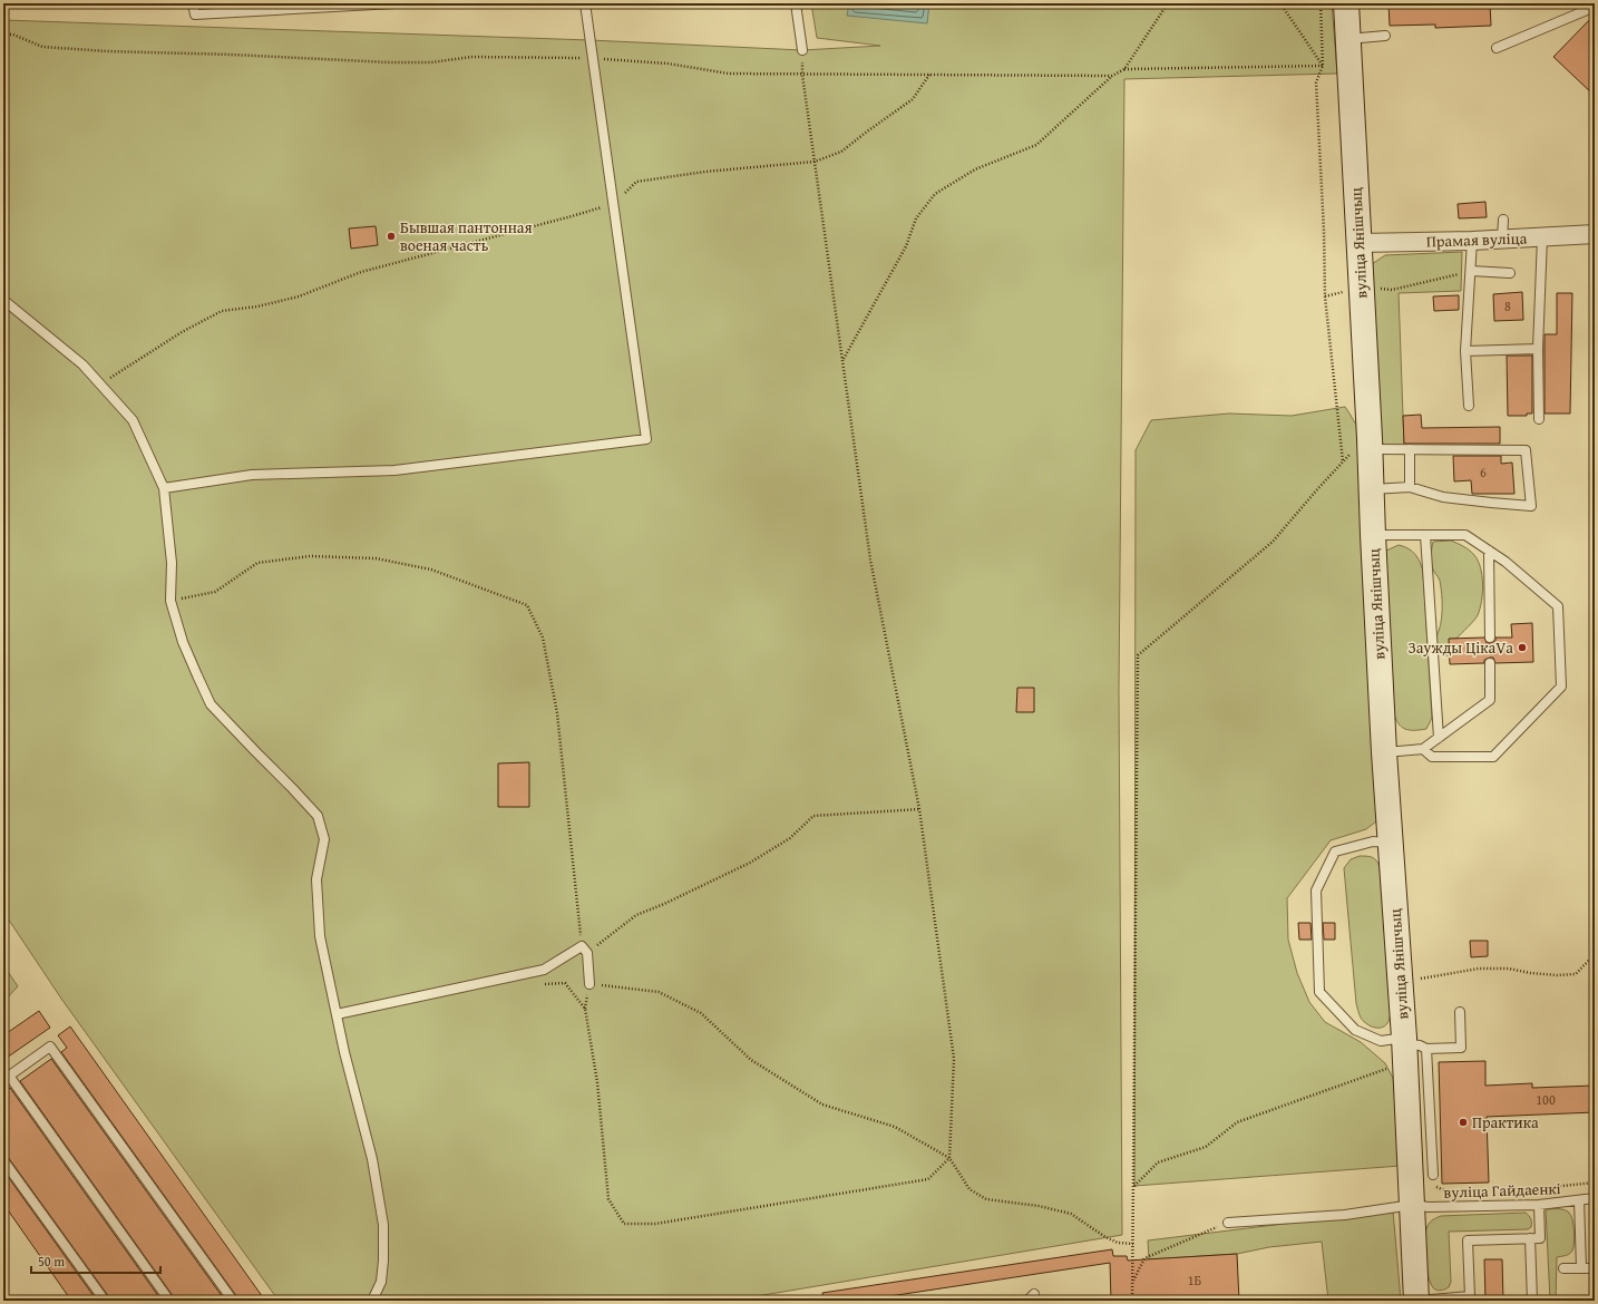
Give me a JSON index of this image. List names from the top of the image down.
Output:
{
  "streets": {
    "street": ["Прамая вуліца", "вуліца Янішчыц"],
    "lane": ["вуліца Гайдаенкі"]
  },
  "crossings": [
    ["Прамая вуліца", "вуліца Янішчыц"],
    ["вуліца Янішчыц", "вуліца Гайдаенкі"]
  ],
  "places": ["Бывшая пантонная военая часть", "Заужды ЦікаVа", "Практика"],
  "house_numbers": [
    "8",
    "6",
    "100",
    "1Б"
  ],
  "scale_bar": "50 m"
}
